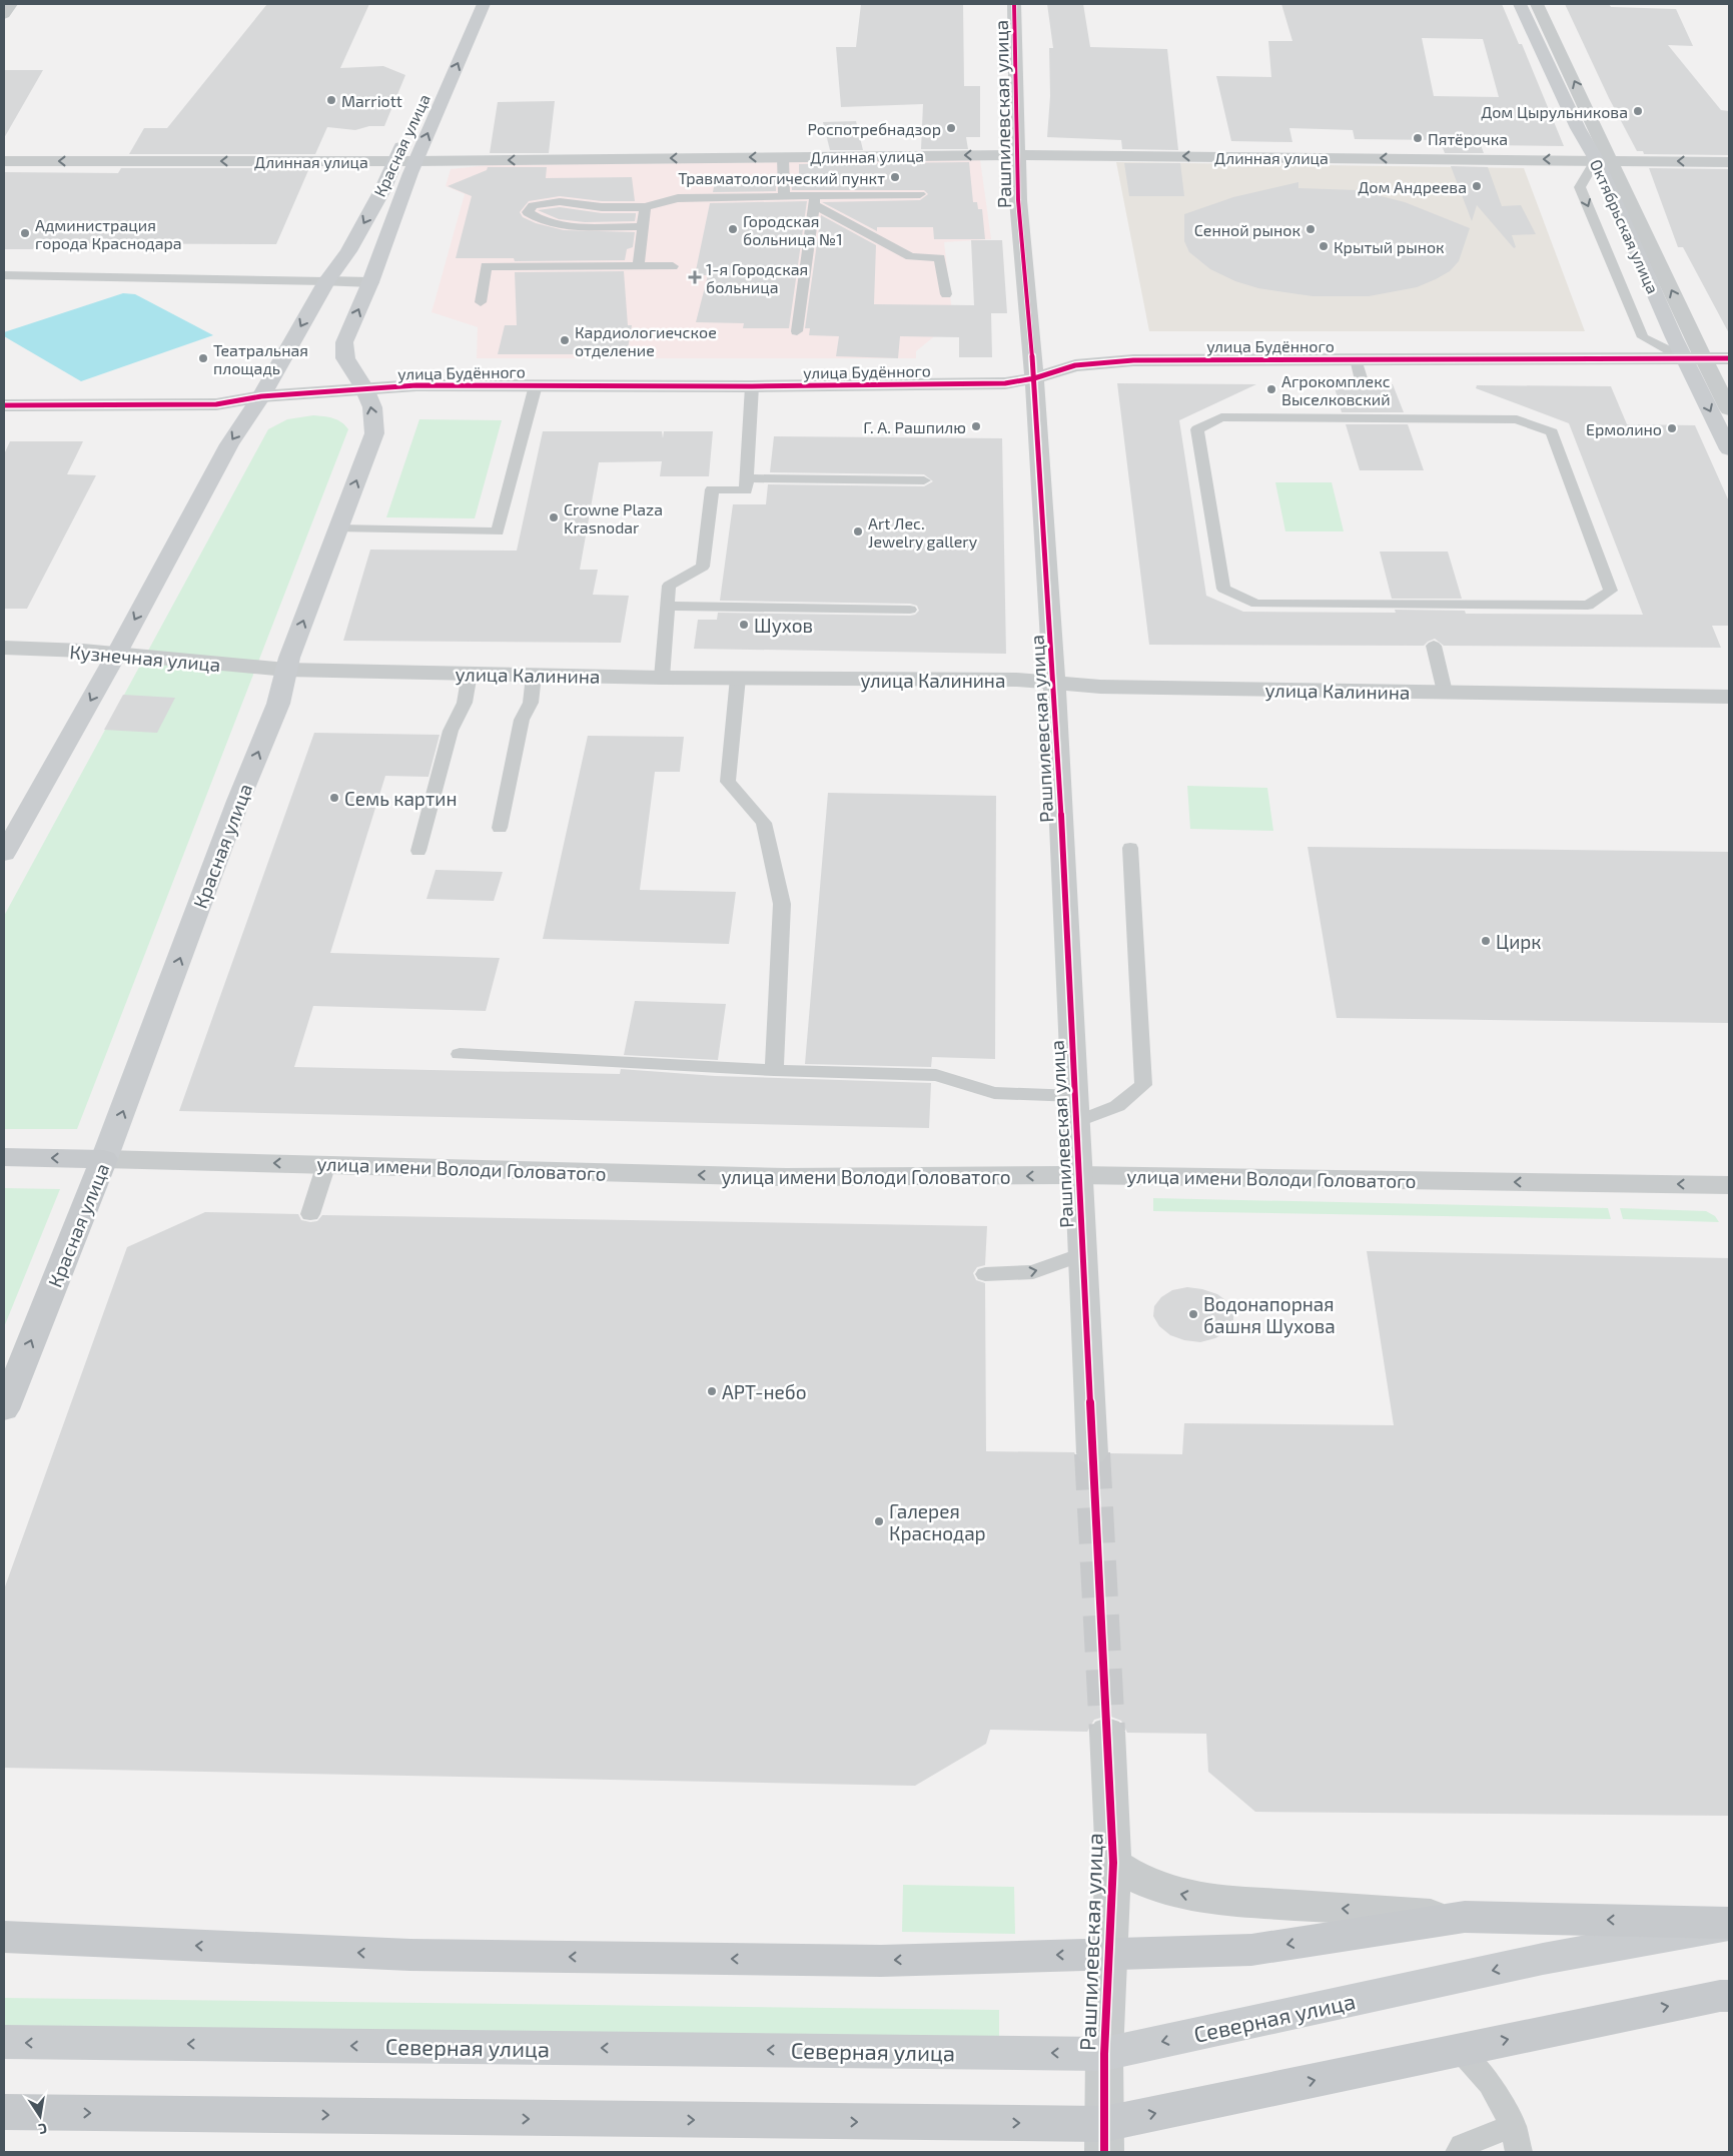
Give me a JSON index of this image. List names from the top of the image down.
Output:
{
  "streets": {
    "main road": [
      "Красная улица",
      "Октябрьская улица",
      "улица имени Володи Головатого",
      "Северная улица"
    ],
    "street": [
      "Рашпилевская улица",
      "Длинная улица",
      "улица Будённого",
      "Кузнечная улица",
      "улица Калинина"
    ]
  },
  "crossings": [
    ["Рашпилевская улица", "Длинная улица"],
    ["Рашпилевская улица", "улица Будённого"],
    ["Рашпилевская улица", "улица Калинина"],
    ["Рашпилевская улица", "улица имени Володи Головатого"],
    ["Рашпилевская улица", "Северная улица"],
    ["Красная улица", "Длинная улица"],
    ["Красная улица", "улица Будённого"],
    ["Красная улица", "Кузнечная улица"],
    ["Красная улица", "улица Калинина"],
    ["Красная улица", "улица имени Володи Головатого"],
    ["Длинная улица", "Октябрьская улица"],
    ["Октябрьская улица", "улица Будённого"],
    ["Кузнечная улица", "улица Калинина"]
  ],
  "one_way": ["Длинная улица", "улица имени Володи Головатого", "Северная улица"],
  "places": {
    "other": [
      "Marriott",
      "Дом Цырульникова",
      "Роспотребнадзор",
      "Пятёрочка",
      "Травматологический пункт",
      "Дом Андреева",
      "Городская больница №1",
      "Сенной рынок",
      "Администрация города Краснодара",
      "Крытый рынок",
      "Кардиологиечское отделение",
      "Театральная площадь",
      "Агрокомплекс Выселковский",
      "Г. А. Рашпилю",
      "Ермолино",
      "Crowne Plaza Krasnodar",
      "Art Лес. Jewelry gallery",
      "Шухов",
      "Семь картин",
      "Цирк",
      "Водонапорная башня Шухова",
      "АРТ-небо",
      "Галерея Краснодар"
    ],
    "health": ["1-я Городская больница"]
  },
  "north": "bottom"
}
